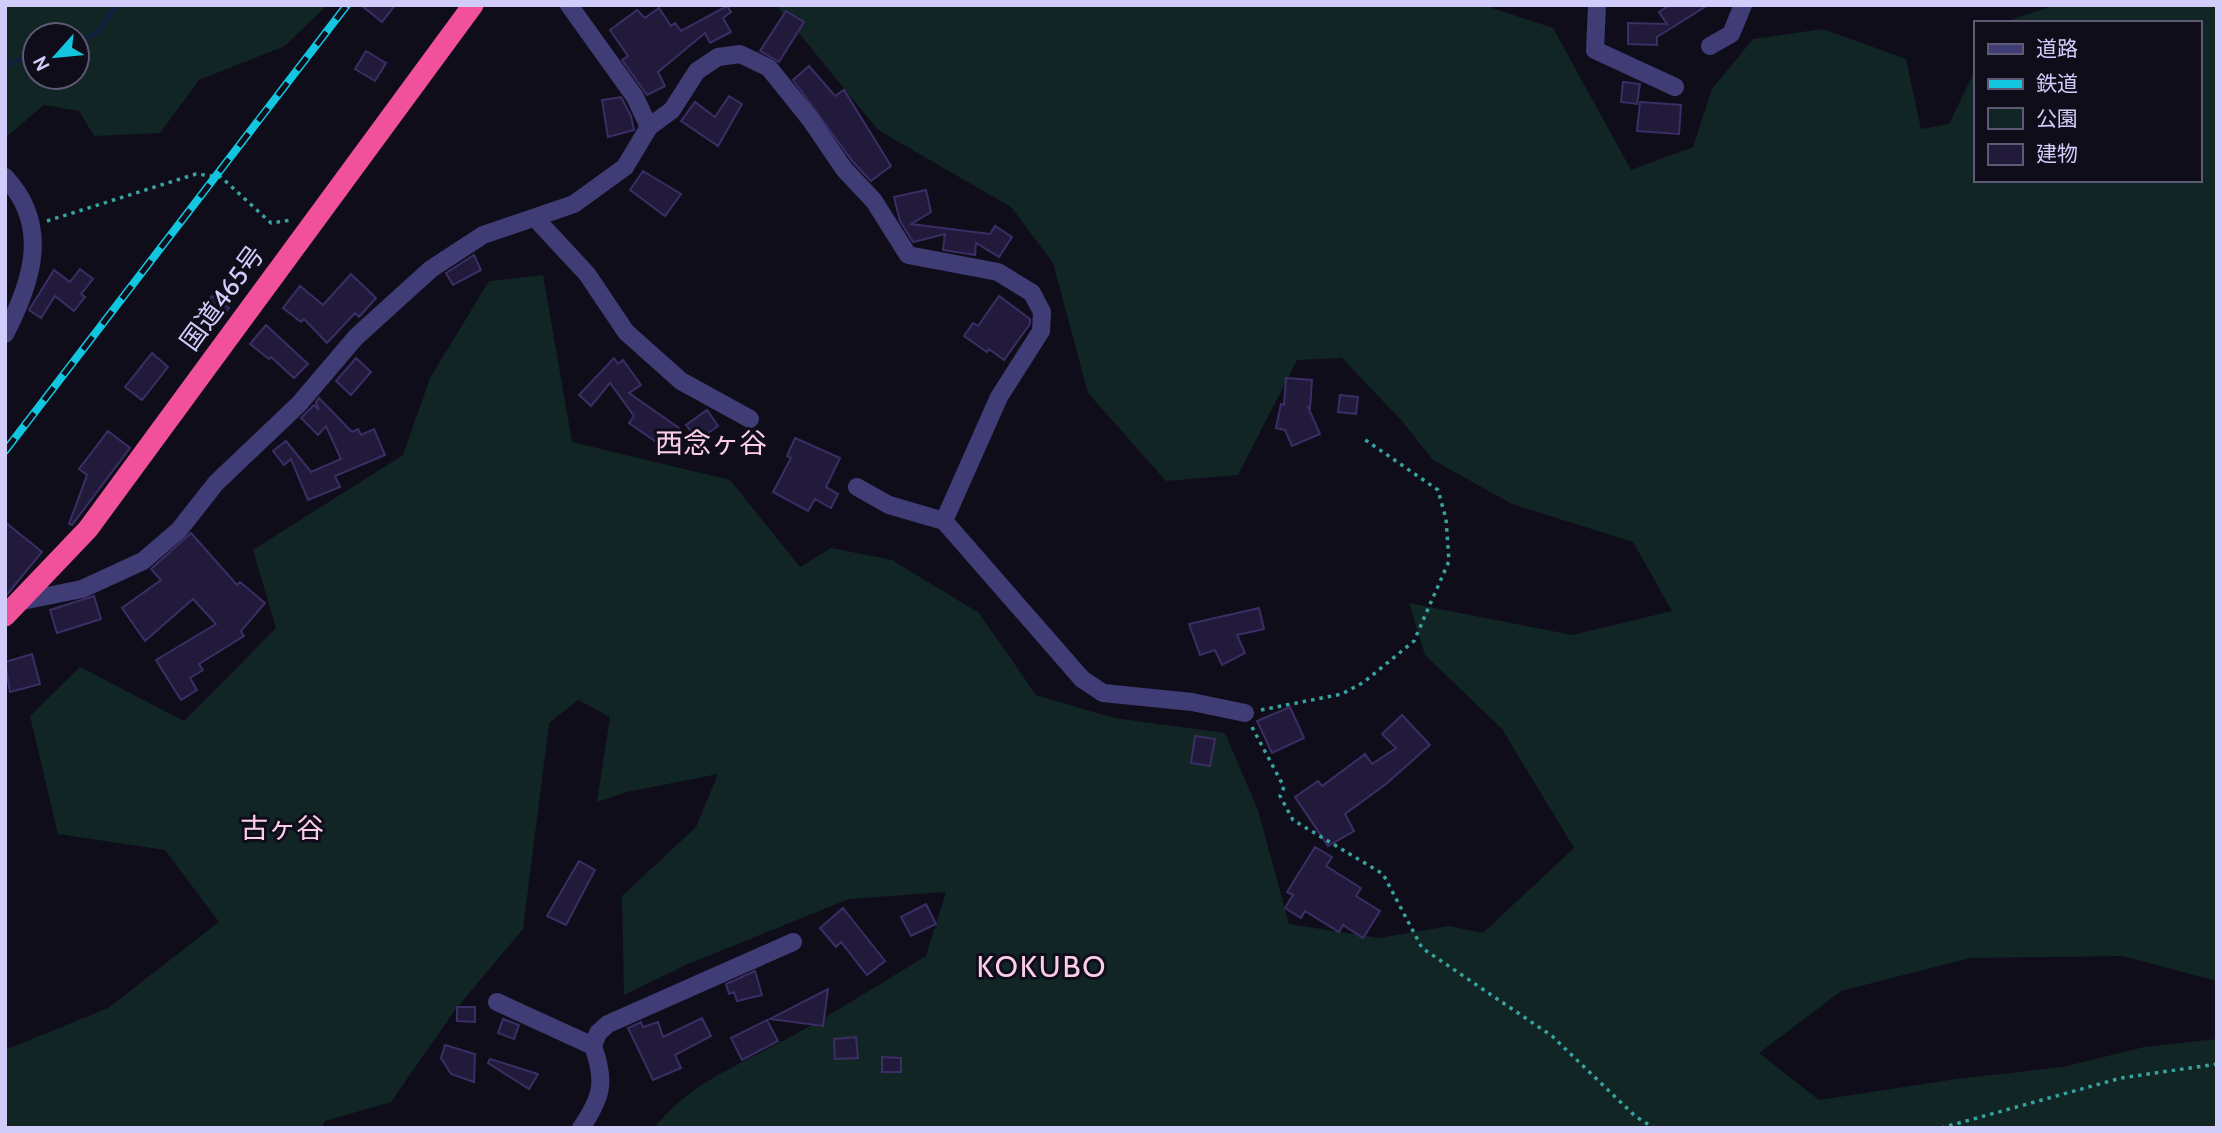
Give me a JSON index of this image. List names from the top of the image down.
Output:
{
  "streets": {
    "highway": ["国道465号"]
  },
  "districts": ["西念ヶ谷", "古ヶ谷", "KOKUBO"],
  "legend": [
    "道路",
    "鉄道",
    "公園",
    "建物"
  ],
  "north": "bottom left"
}
